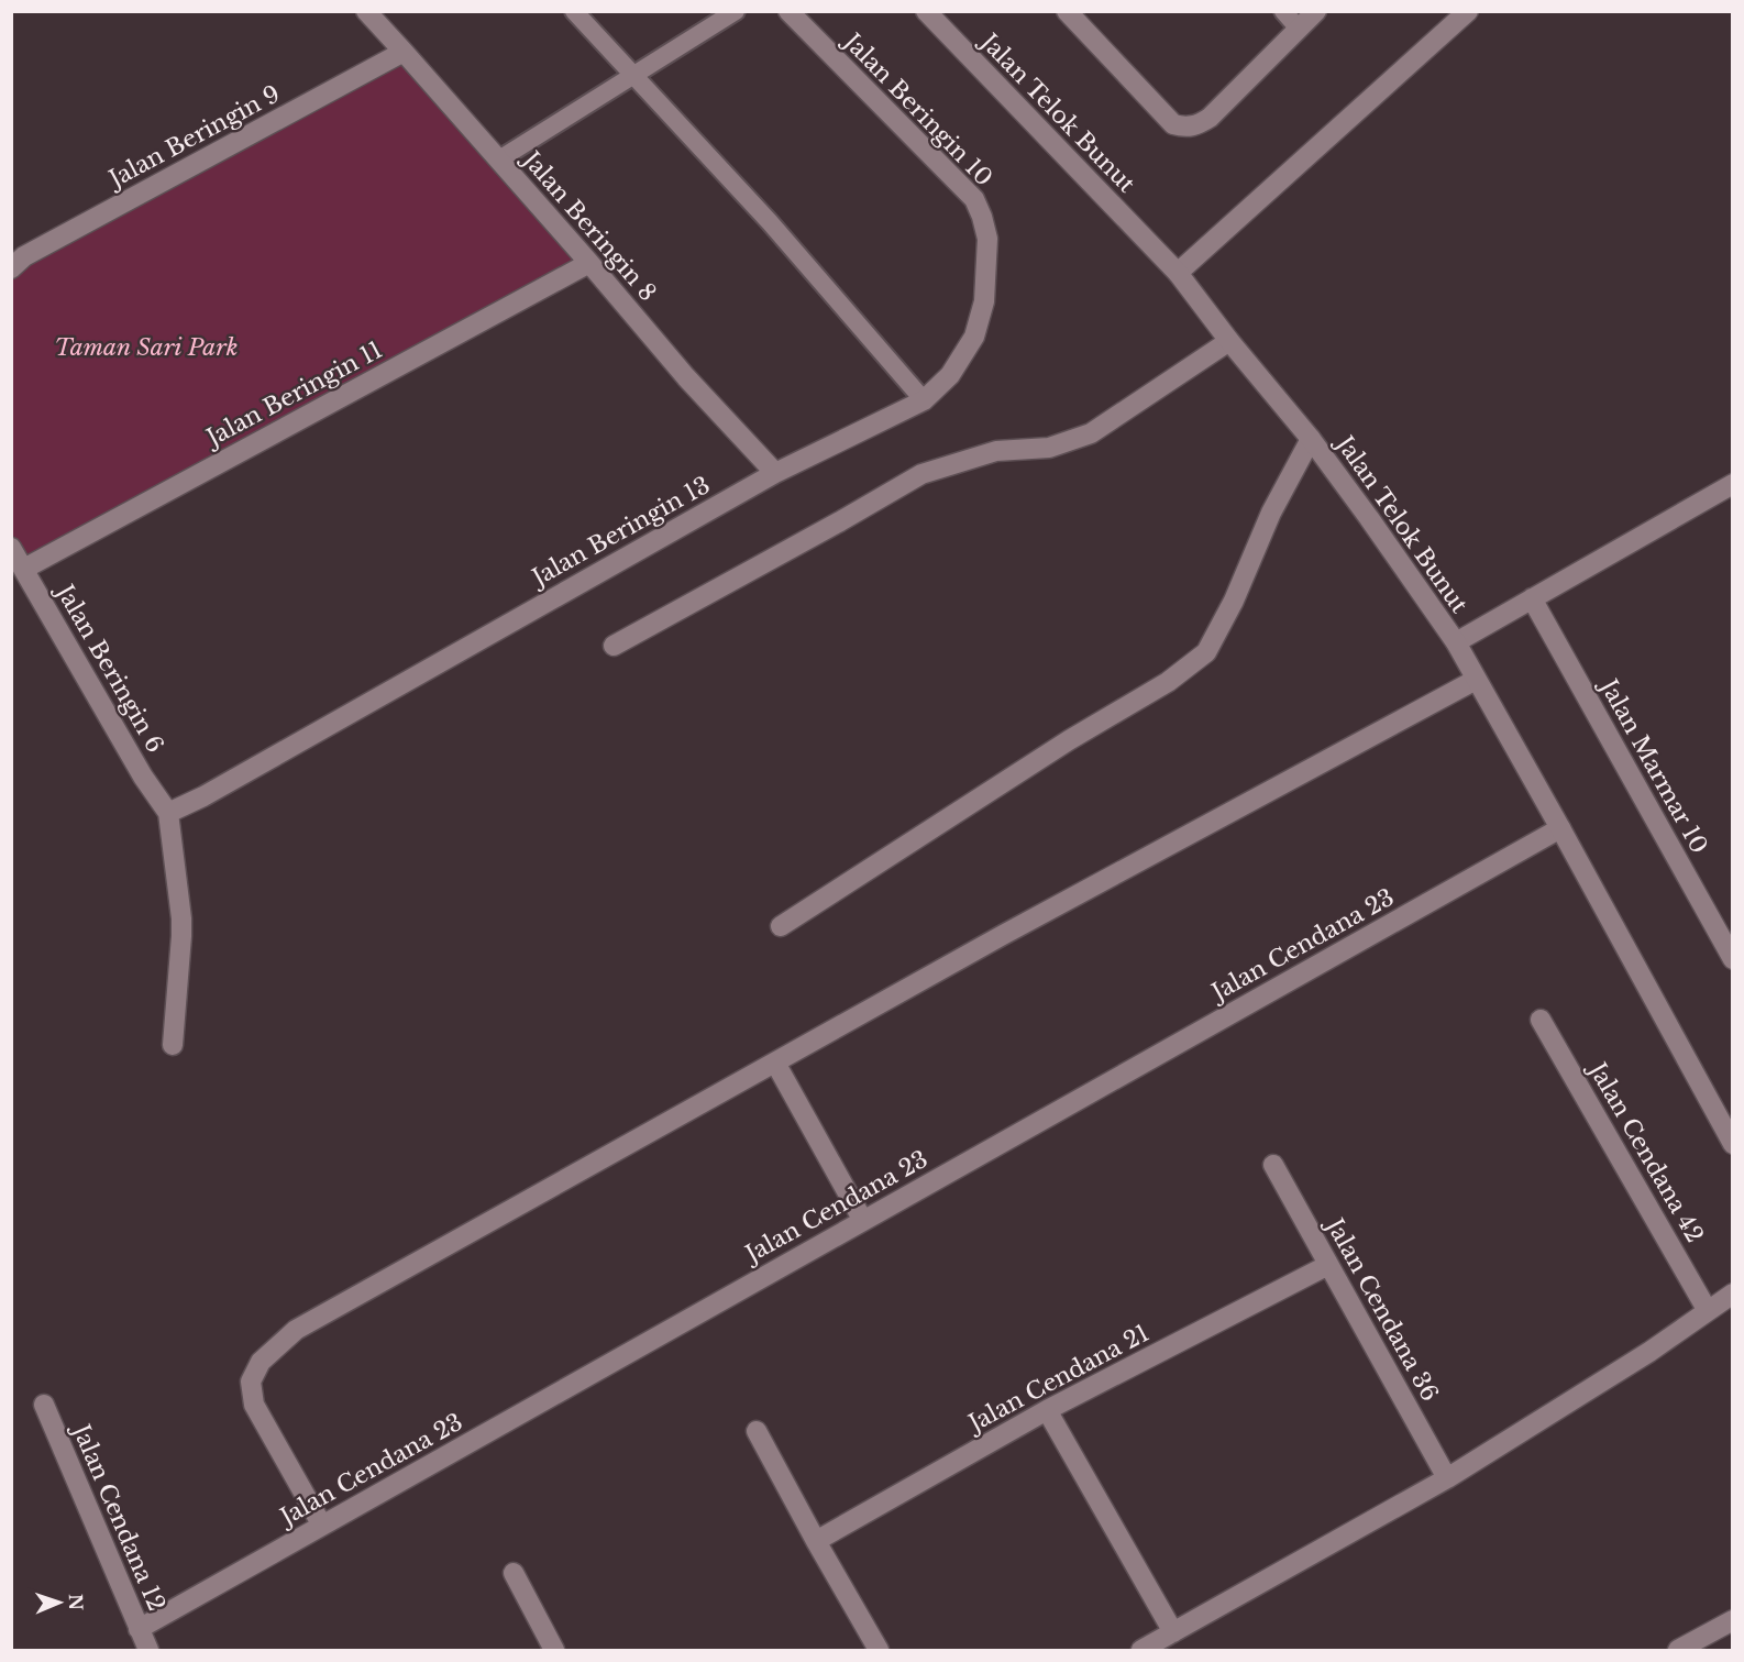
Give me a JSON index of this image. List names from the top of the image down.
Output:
{
  "streets": {
    "street": [
      "Jalan Beringin 10",
      "Jalan Telok Bunut",
      "Jalan Beringin 9",
      "Jalan Beringin 8",
      "Jalan Beringin 11",
      "Jalan Beringin 13",
      "Jalan Beringin 6",
      "Jalan Marmar 10",
      "Jalan Cendana 23",
      "Jalan Cendana 42",
      "Jalan Cendana 36",
      "Jalan Cendana 21",
      "Jalan Cendana 12"
    ]
  },
  "crossings": [
    ["Jalan Beringin 10", "Jalan Beringin 13"],
    ["Jalan Telok Bunut", "Jalan Cendana 23"],
    ["Jalan Beringin 9", "Jalan Beringin 8"],
    ["Jalan Beringin 8", "Jalan Beringin 11"],
    ["Jalan Beringin 8", "Jalan Beringin 13"],
    ["Jalan Beringin 11", "Jalan Beringin 6"],
    ["Jalan Beringin 13", "Jalan Beringin 6"],
    ["Jalan Cendana 23", "Jalan Cendana 12"],
    ["Jalan Cendana 36", "Jalan Cendana 21"]
  ],
  "parks": ["Taman Sari Park"],
  "north": "right"
}
